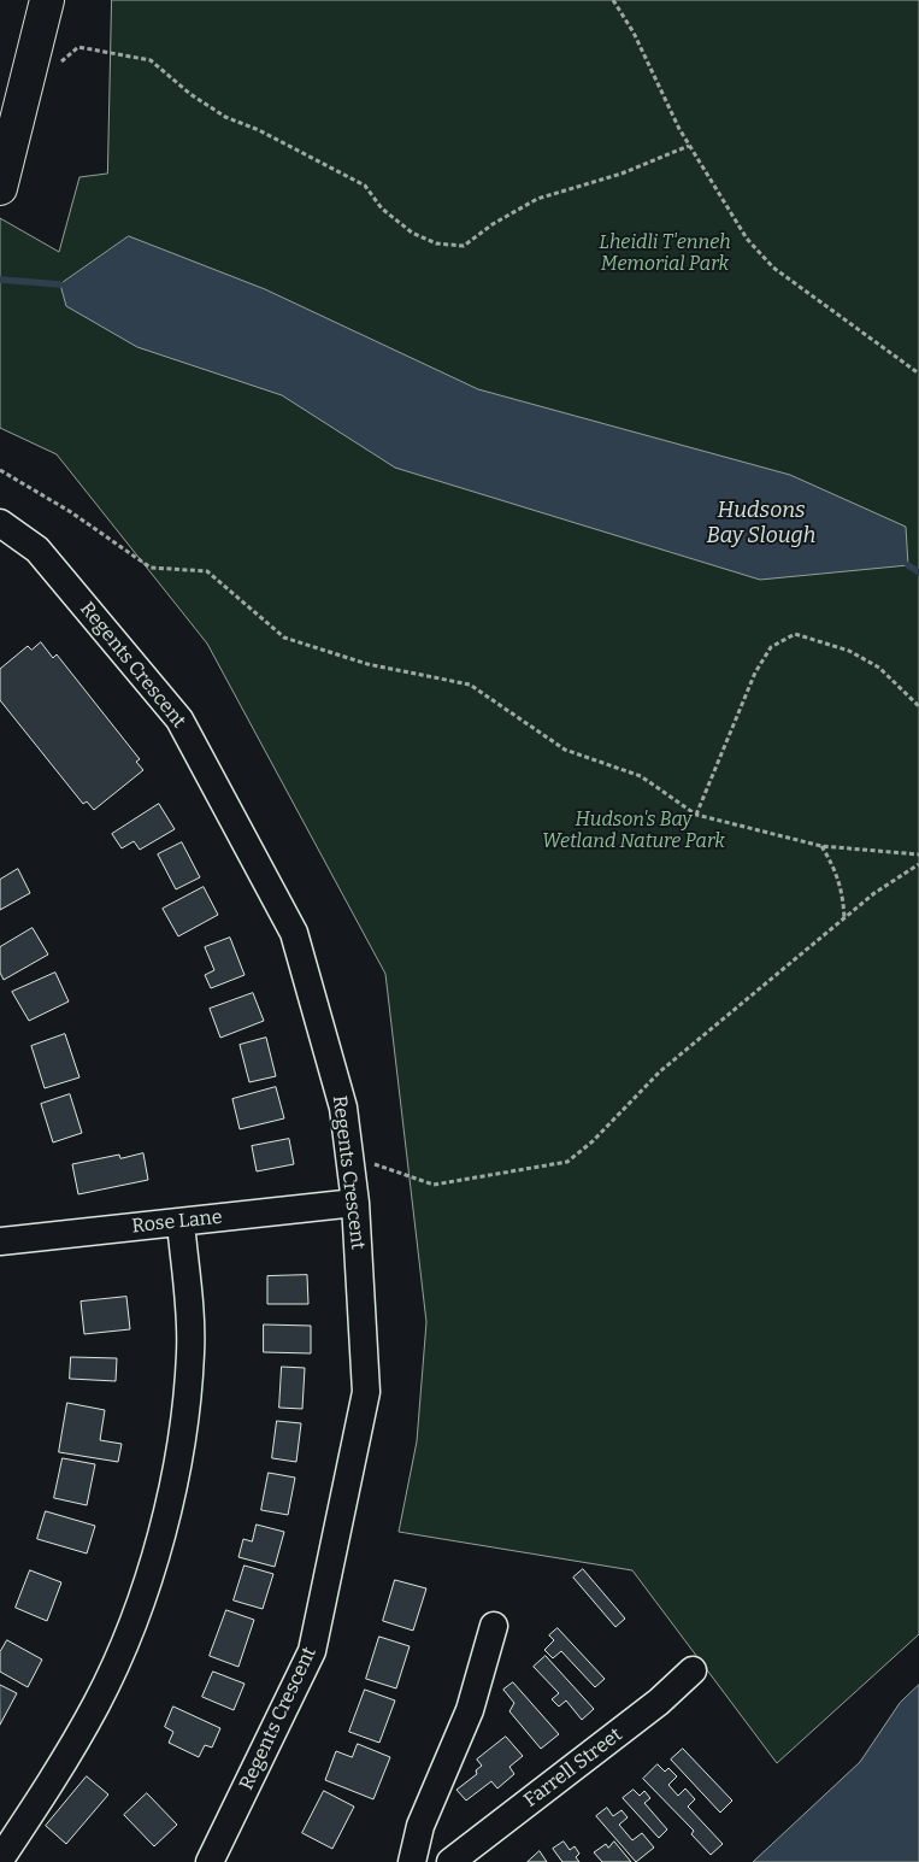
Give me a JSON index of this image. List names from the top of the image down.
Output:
{
  "streets": {
    "street": ["Regents Crescent", "Rose Lane", "Farrell Street"]
  },
  "crossings": [
    ["Regents Crescent", "Rose Lane"]
  ],
  "water": ["Hudsons Bay Slough"],
  "parks": ["Lheidli T'enneh Memorial Park", "Hudson's Bay Wetland Nature Park"]
}
